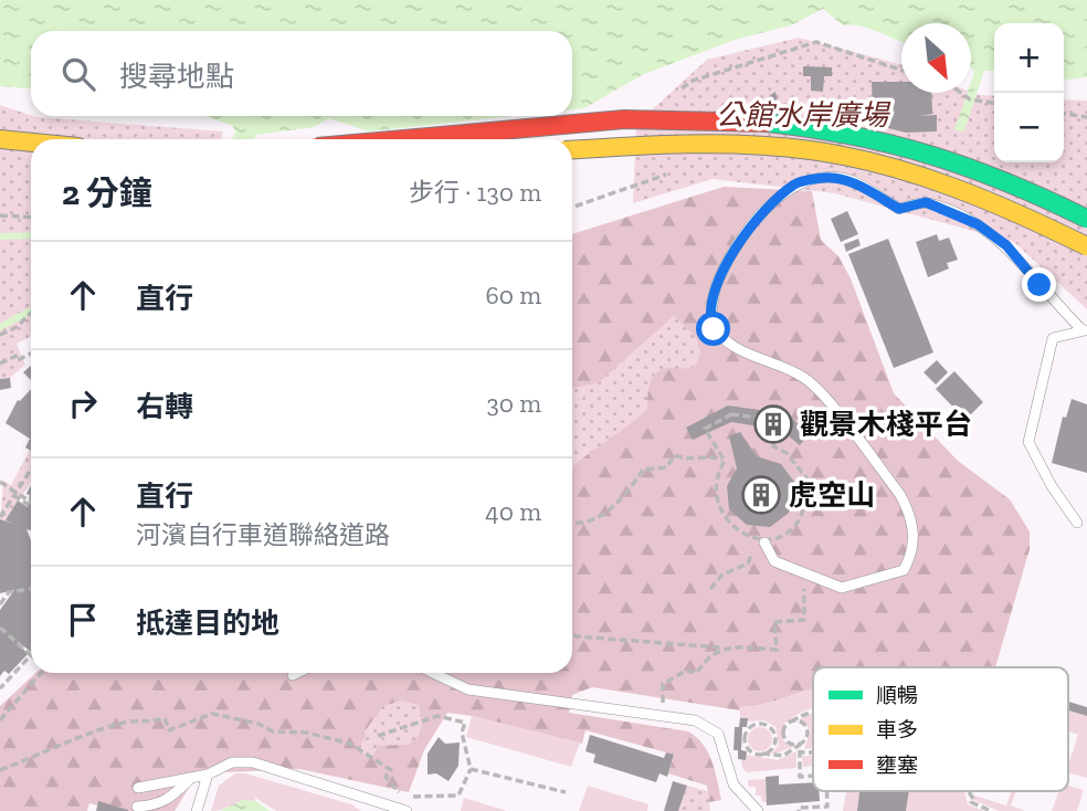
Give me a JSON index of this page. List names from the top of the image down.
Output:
{
  "parks": ["公館水岸廣場"],
  "places": {
    "building": ["觀景木棧平台", "虎空山"]
  },
  "legend": ["順暢", "車多", "壅塞"],
  "north": "bottom right",
  "page": {
    "map_buttons": ["+", "−"],
    "search": "搜尋地點",
    "heading": ["2 分鐘", "步行 · 130 m"],
    "list": [
      ["直行", "60 m"],
      ["右轉", "30 m"],
      ["直行", "河濱自行車道聯絡道路", "40 m"],
      "抵達目的地"
    ]
  }
}
